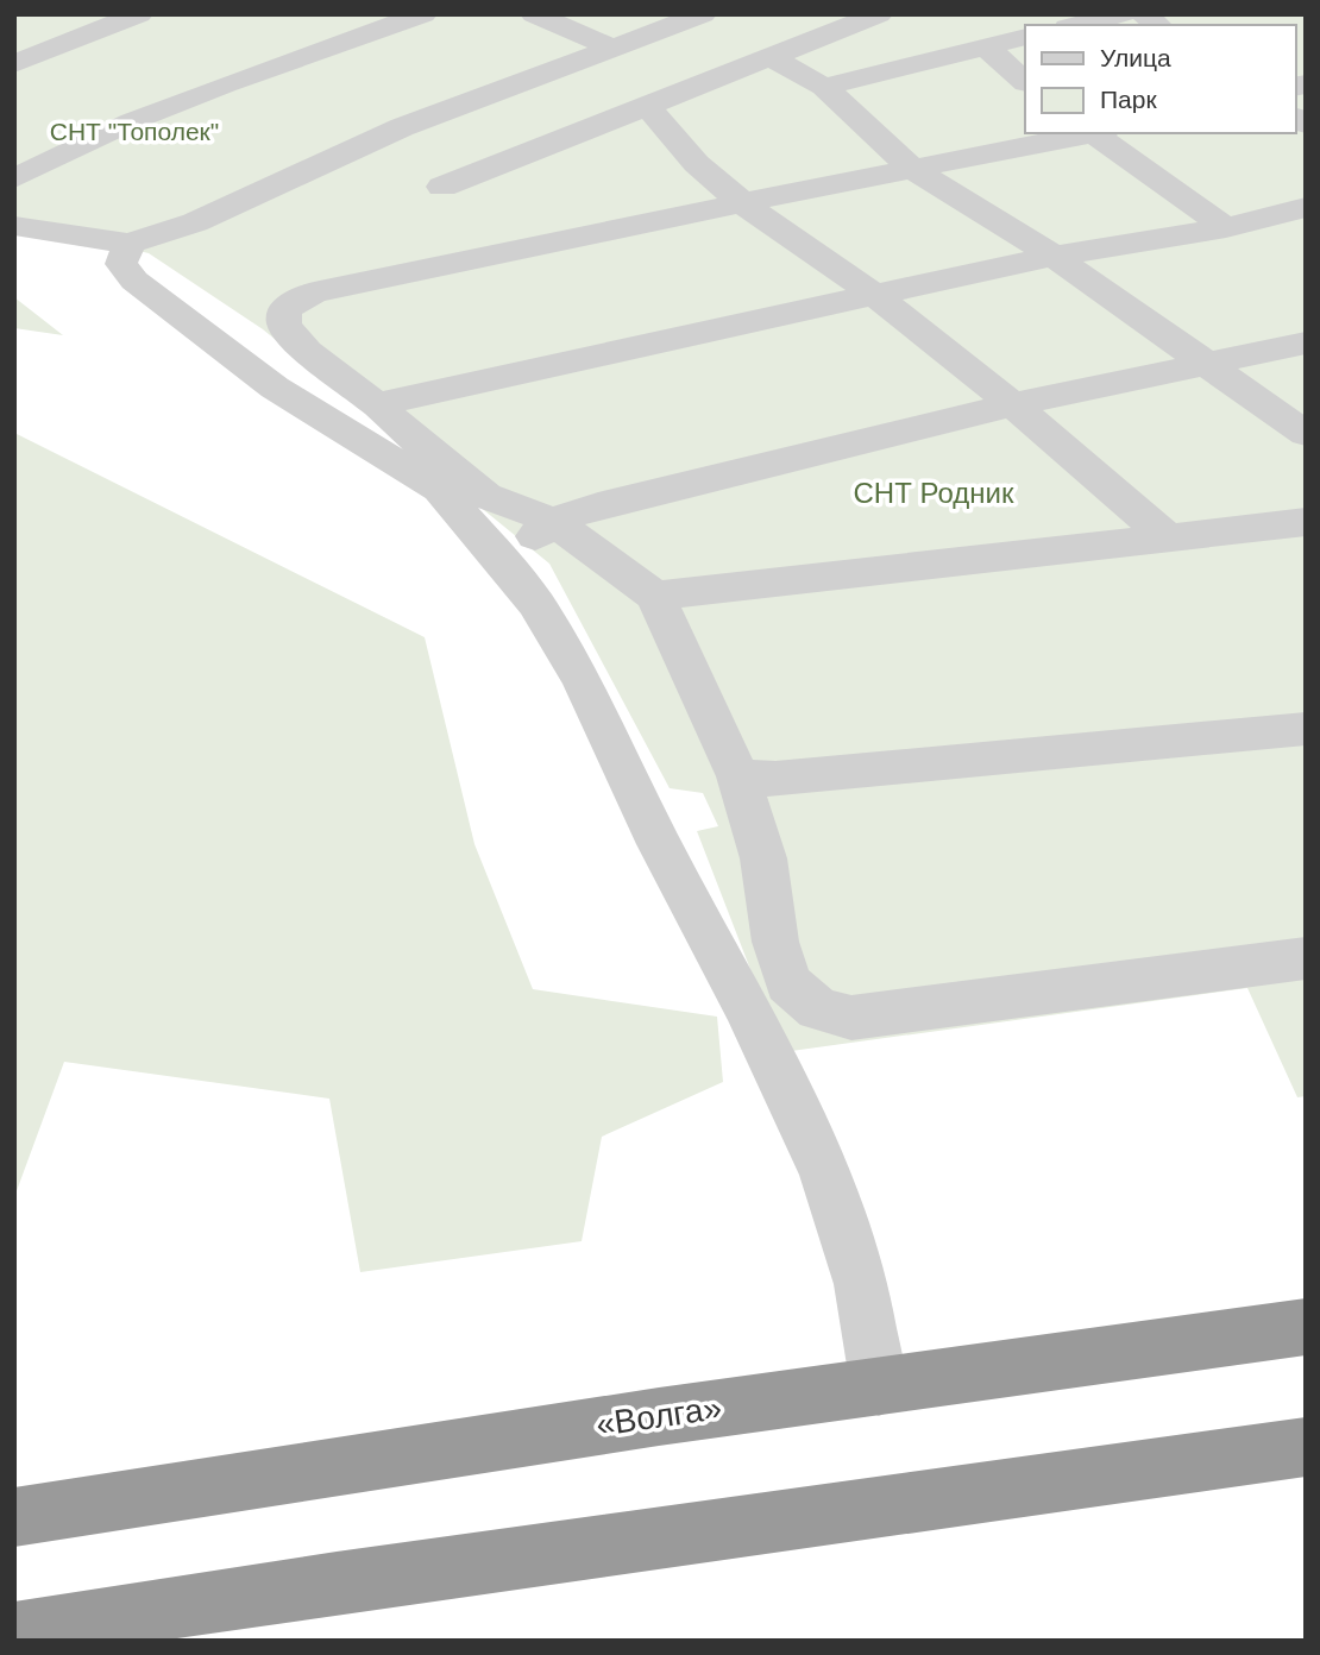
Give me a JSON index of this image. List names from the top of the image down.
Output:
{
  "streets": {
    "highway": ["«Волга»"]
  },
  "parks": ["СНТ \"Тополек\"", "СНТ Родник"],
  "legend": ["Улица", "Парк"]
}
